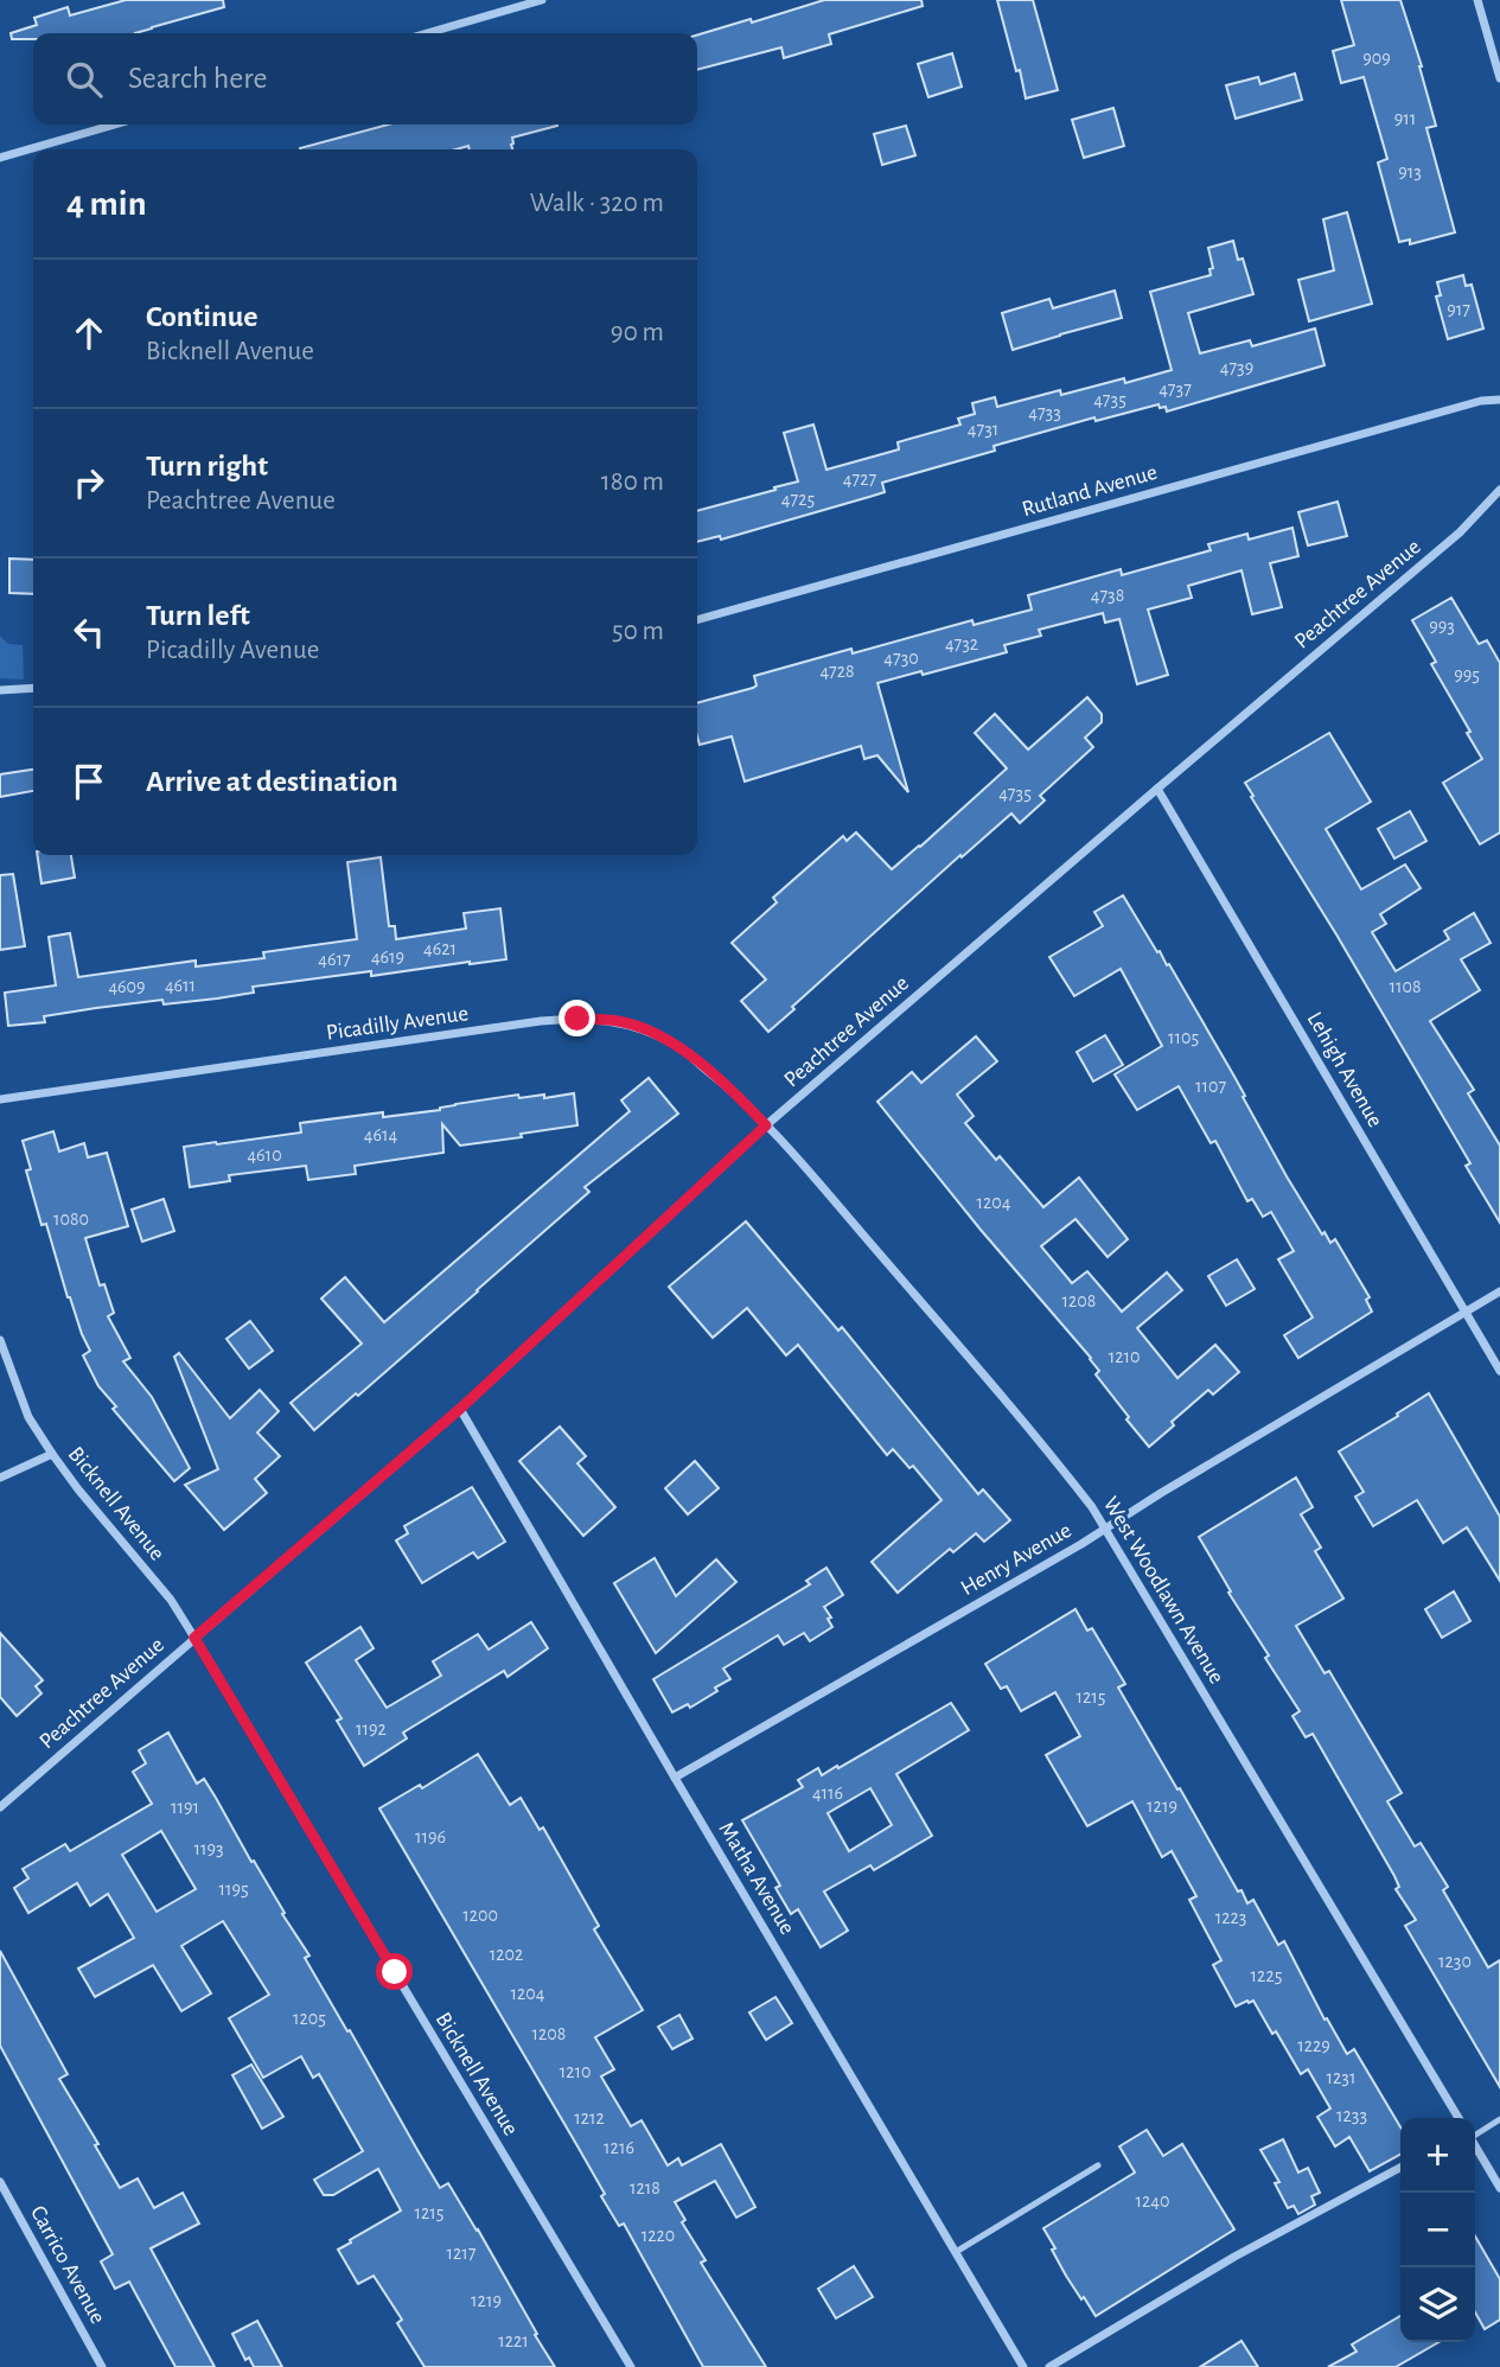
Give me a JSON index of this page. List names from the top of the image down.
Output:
{
  "streets": {
    "street": [
      "Rutland Avenue",
      "Peachtree Avenue",
      "Picadilly Avenue",
      "Lehigh Avenue",
      "Bicknell Avenue",
      "Henry Avenue",
      "West Woodlawn Avenue",
      "Matha Avenue",
      "Carrico Avenue"
    ]
  },
  "crossings": [
    ["Peachtree Avenue", "Picadilly Avenue"],
    ["Peachtree Avenue", "Lehigh Avenue"],
    ["Peachtree Avenue", "Bicknell Avenue"],
    ["Peachtree Avenue", "West Woodlawn Avenue"],
    ["Peachtree Avenue", "Matha Avenue"],
    ["Picadilly Avenue", "West Woodlawn Avenue"],
    ["Lehigh Avenue", "Henry Avenue"],
    ["Henry Avenue", "West Woodlawn Avenue"],
    ["Henry Avenue", "Matha Avenue"]
  ],
  "house_numbers": [
    "909",
    "911",
    "913",
    "917",
    "4739",
    "4737",
    "4735",
    "4733",
    "4731",
    "4727",
    "4725",
    "4738",
    "993",
    "4732",
    "4730",
    "4728",
    "995",
    "4735",
    "4621",
    "4619",
    "4617",
    "4611",
    "4609",
    "1108",
    "1105",
    "1107",
    "4614",
    "4610",
    "1204",
    "1080",
    "1208",
    "1210",
    "1215",
    "1192",
    "4116",
    "1219",
    "1191",
    "1196",
    "1193",
    "1195",
    "1200",
    "1223",
    "1202",
    "1230",
    "1225",
    "1204",
    "1205",
    "1208",
    "1229",
    "1210",
    "1231",
    "1233",
    "1212",
    "1216",
    "1218",
    "1240",
    "1215",
    "1220",
    "1217",
    "1219",
    "1221"
  ],
  "page": {
    "search": "Search here",
    "heading": ["4 min", "Walk · 320 m"],
    "list": [
      ["Continue", "Bicknell Avenue", "90 m"],
      ["Turn right", "Peachtree Avenue", "180 m"],
      ["Turn left", "Picadilly Avenue", "50 m"],
      "Arrive at destination"
    ],
    "map_buttons": ["+", "−"]
  }
}
